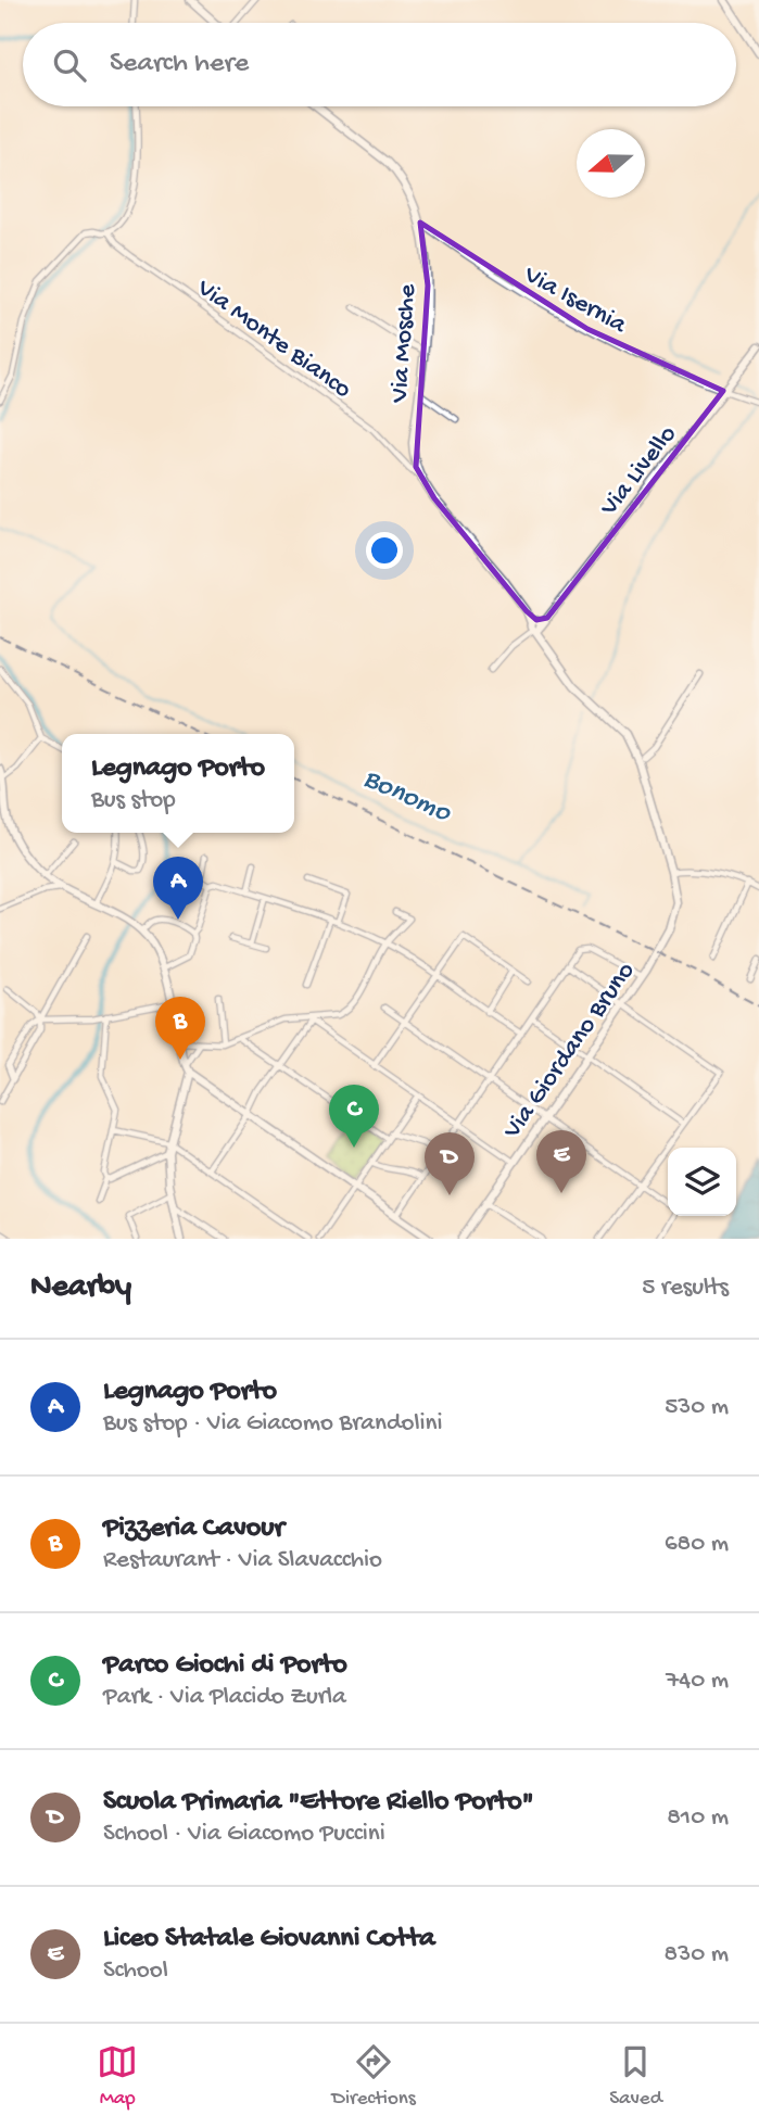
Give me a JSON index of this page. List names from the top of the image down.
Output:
{
  "streets": {
    "main road": ["Via Mosche", "Via Livello", "Via Giordano Bruno"],
    "street": ["Via Isernia", "Via Monte Bianco"]
  },
  "crossings": [
    ["Via Isernia", "Via Mosche"],
    ["Via Isernia", "Via Livello"],
    ["Via Monte Bianco", "Via Mosche"],
    ["Via Mosche", "Via Livello"],
    ["Via Mosche", "Via Giordano Bruno"]
  ],
  "water": ["Bonomo"],
  "north": "left",
  "page": {
    "search": "Search here",
    "popup": ["Legnago Porto", "Bus stop"],
    "pins": [
      "A",
      "B",
      "C",
      "E",
      "D"
    ],
    "heading": ["Nearby", "5 results"],
    "list": [
      {
        "mark": "A",
        "name": "Legnago Porto",
        "note": "Bus stop · Via Giacomo Brandolini",
        "value": "530 m"
      },
      {
        "mark": "B",
        "name": "Pizzeria Cavour",
        "note": "Restaurant · Via Slavacchio",
        "value": "680 m"
      },
      {
        "mark": "C",
        "name": "Parco Giochi di Porto",
        "note": "Park · Via Placido Zurla",
        "value": "740 m"
      },
      {
        "mark": "D",
        "name": "Scuola Primaria \"Ettore Riello Porto\"",
        "note": "School · Via Giacomo Puccini",
        "value": "810 m"
      },
      {
        "mark": "E",
        "name": "Liceo Statale Giovanni Cotta",
        "note": "School",
        "value": "830 m"
      }
    ],
    "nav": ["Map", "Directions", "Saved"]
  }
}
